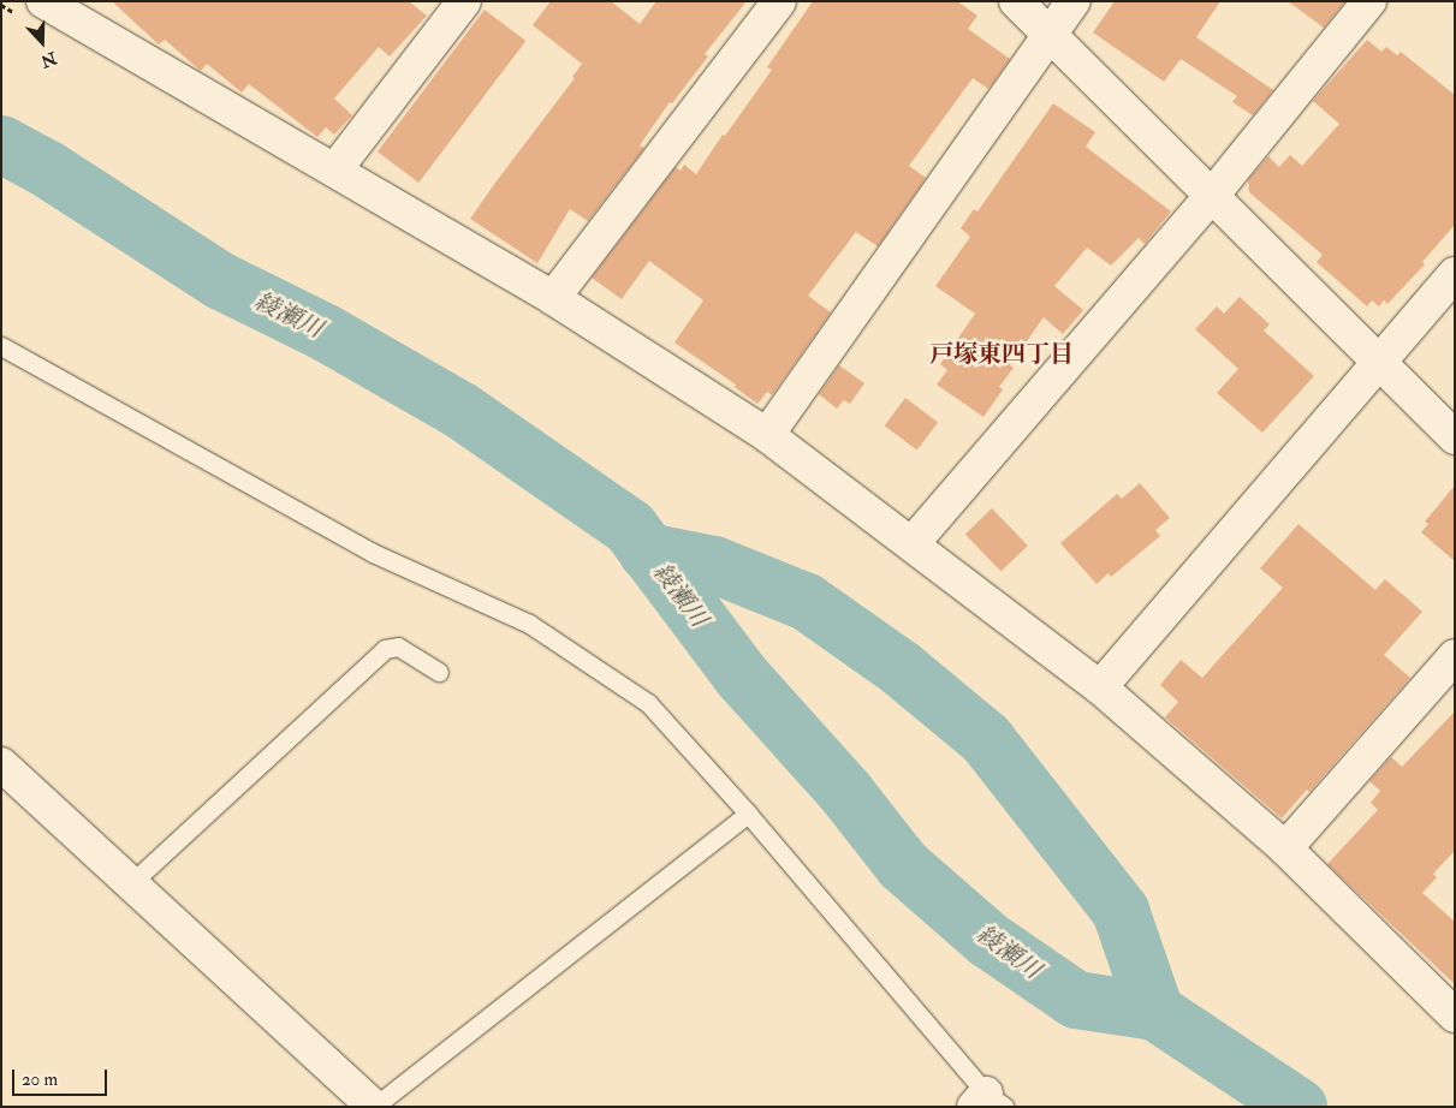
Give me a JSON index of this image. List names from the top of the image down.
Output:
{
  "districts": ["戸塚東四丁目"],
  "water": ["綾瀬川"],
  "scale_bar": "20 m",
  "north": "bottom"
}
